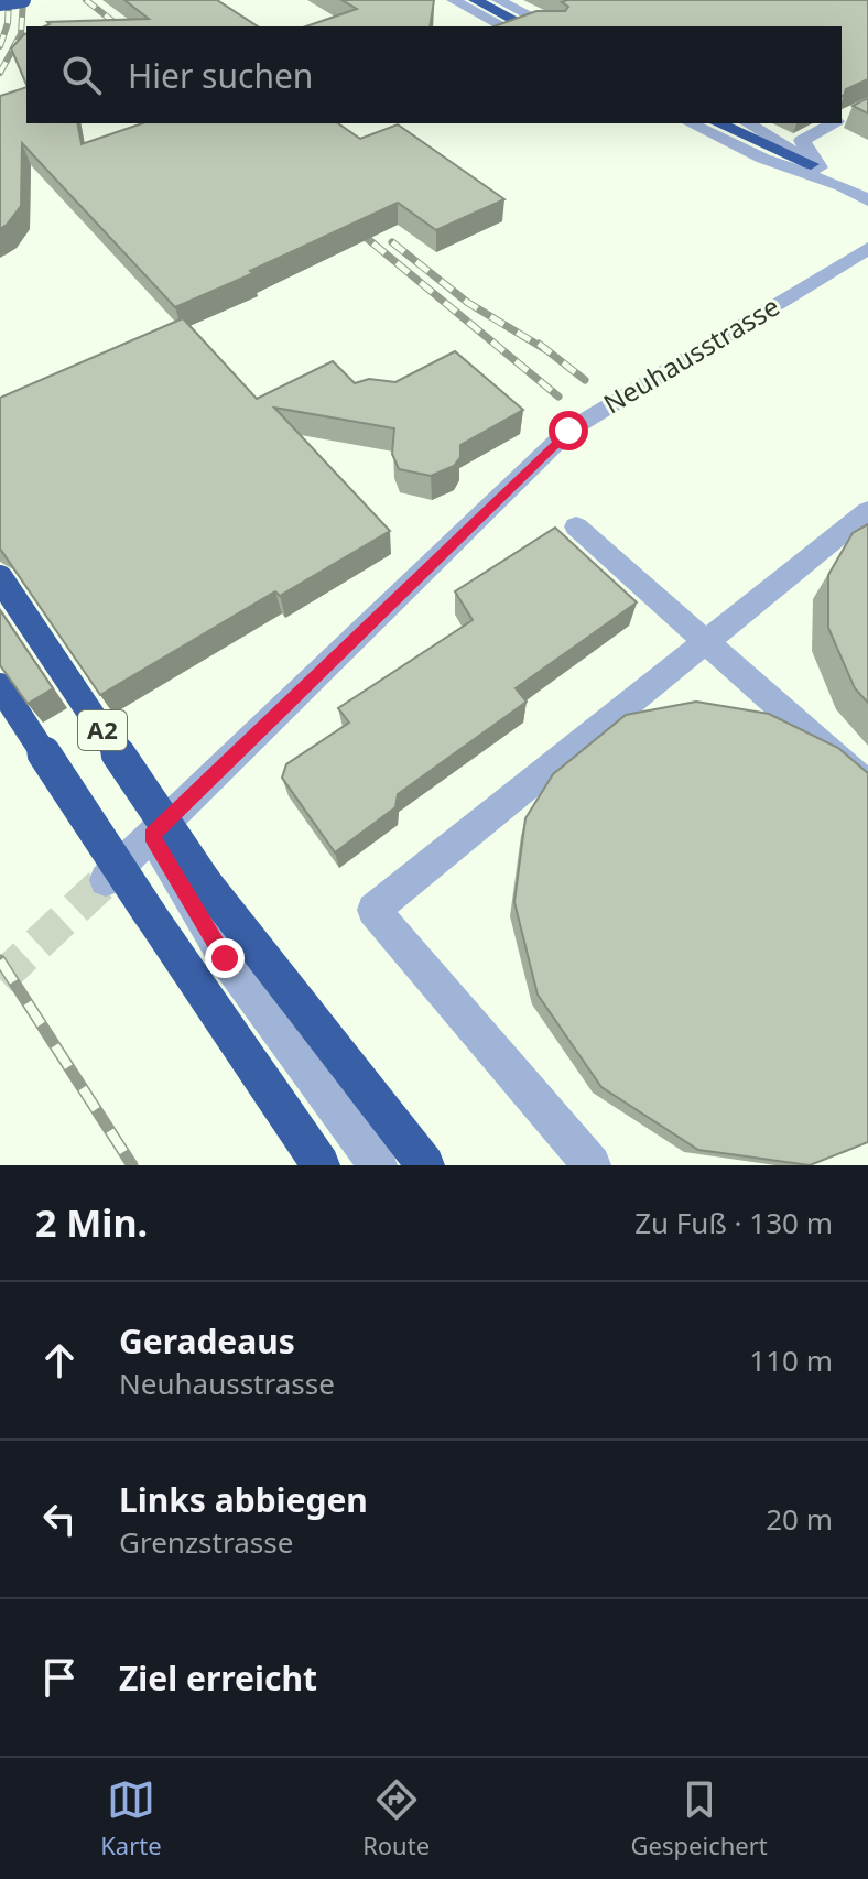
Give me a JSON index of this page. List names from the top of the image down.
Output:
{
  "streets": {
    "highway": ["A2"],
    "street": ["Neuhausstrasse"]
  },
  "page": {
    "search": "Hier suchen",
    "heading": ["2 Min.", "Zu Fuß · 130 m"],
    "list": [
      ["Geradeaus", "Neuhausstrasse", "110 m"],
      ["Links abbiegen", "Grenzstrasse", "20 m"],
      "Ziel erreicht"
    ],
    "nav": ["Karte", "Route", "Gespeichert"]
  }
}
